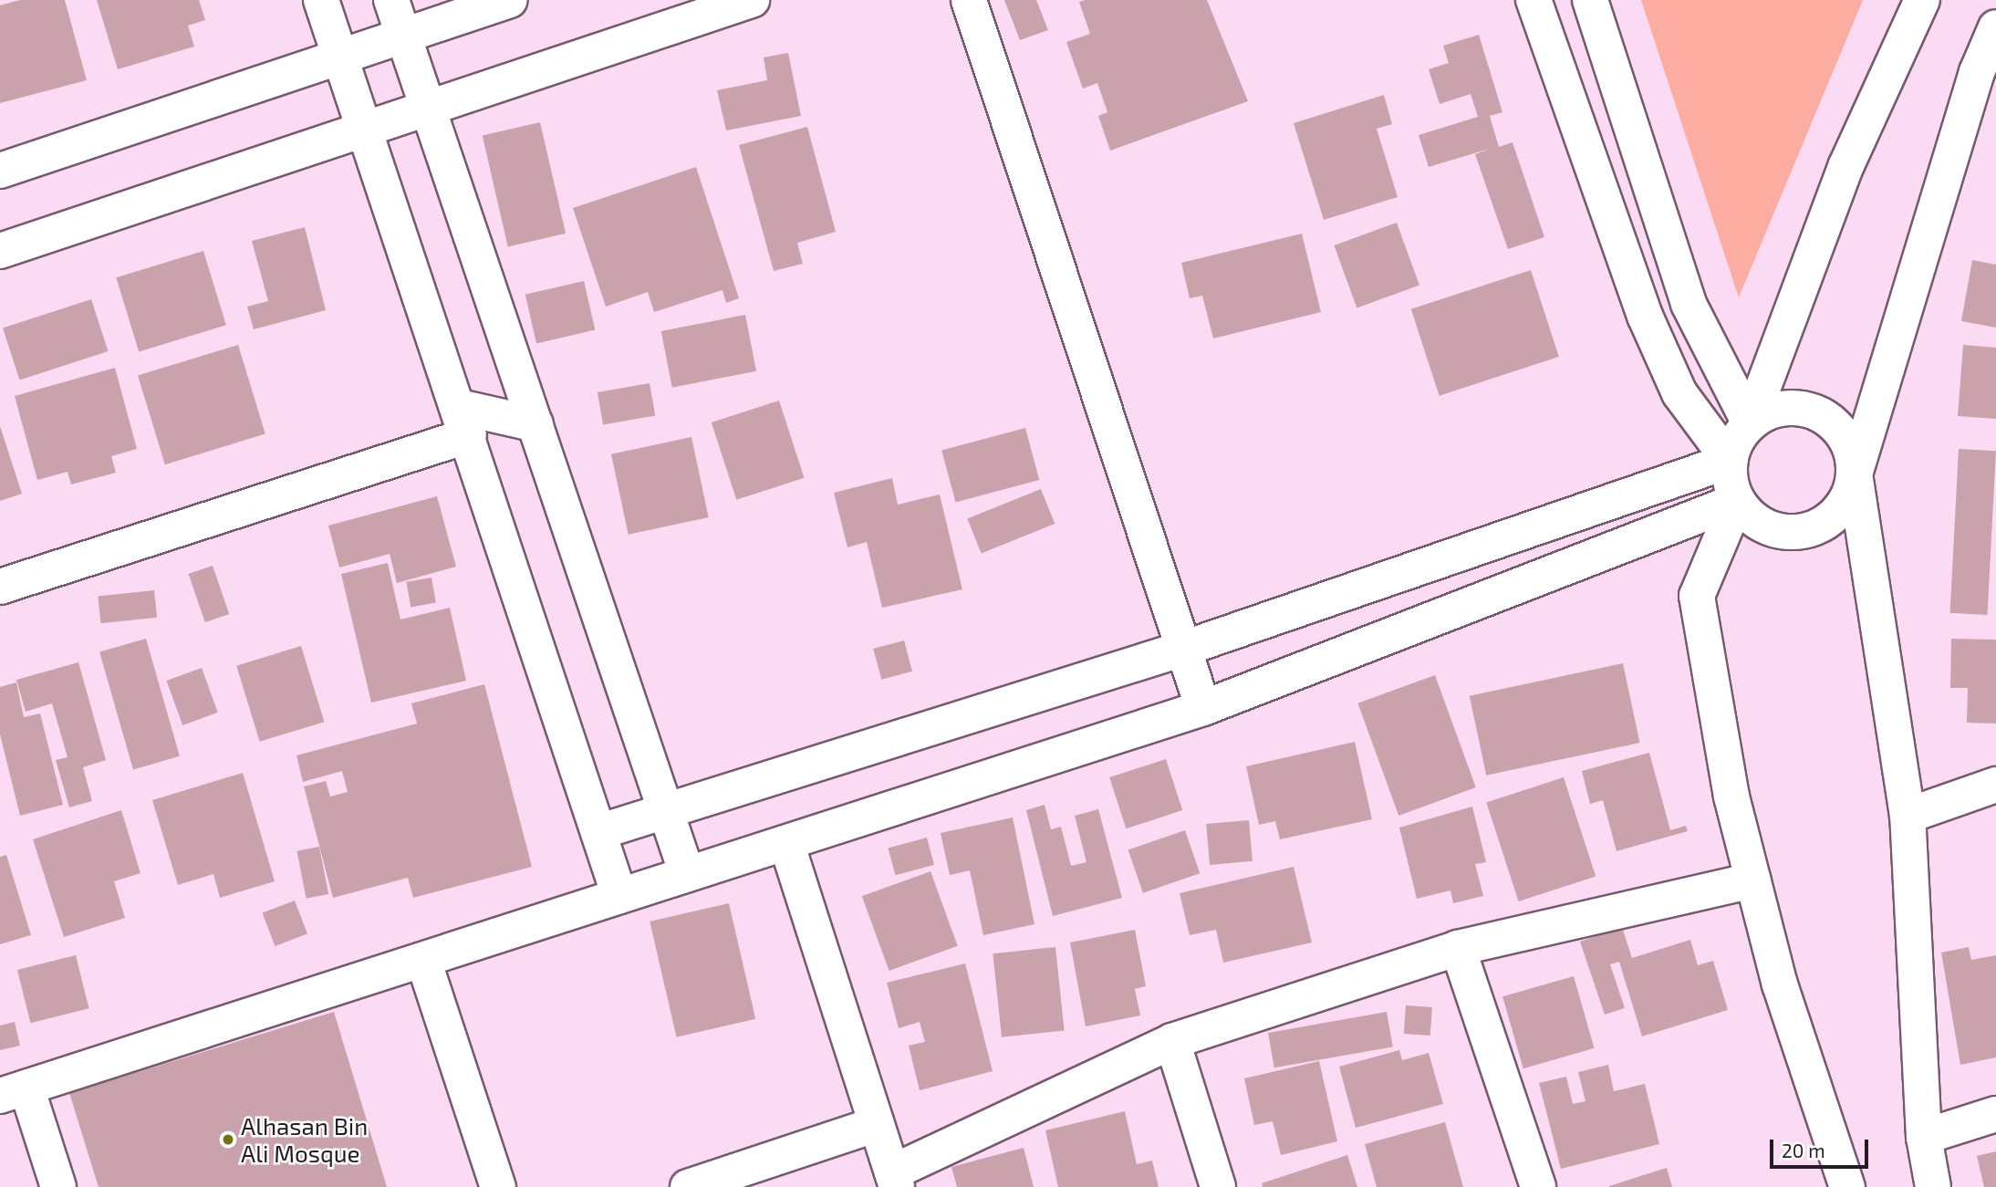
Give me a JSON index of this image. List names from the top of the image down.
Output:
{
  "places": ["Alhasan Bin Ali Mosque"],
  "scale_bar": "20 m"
}
